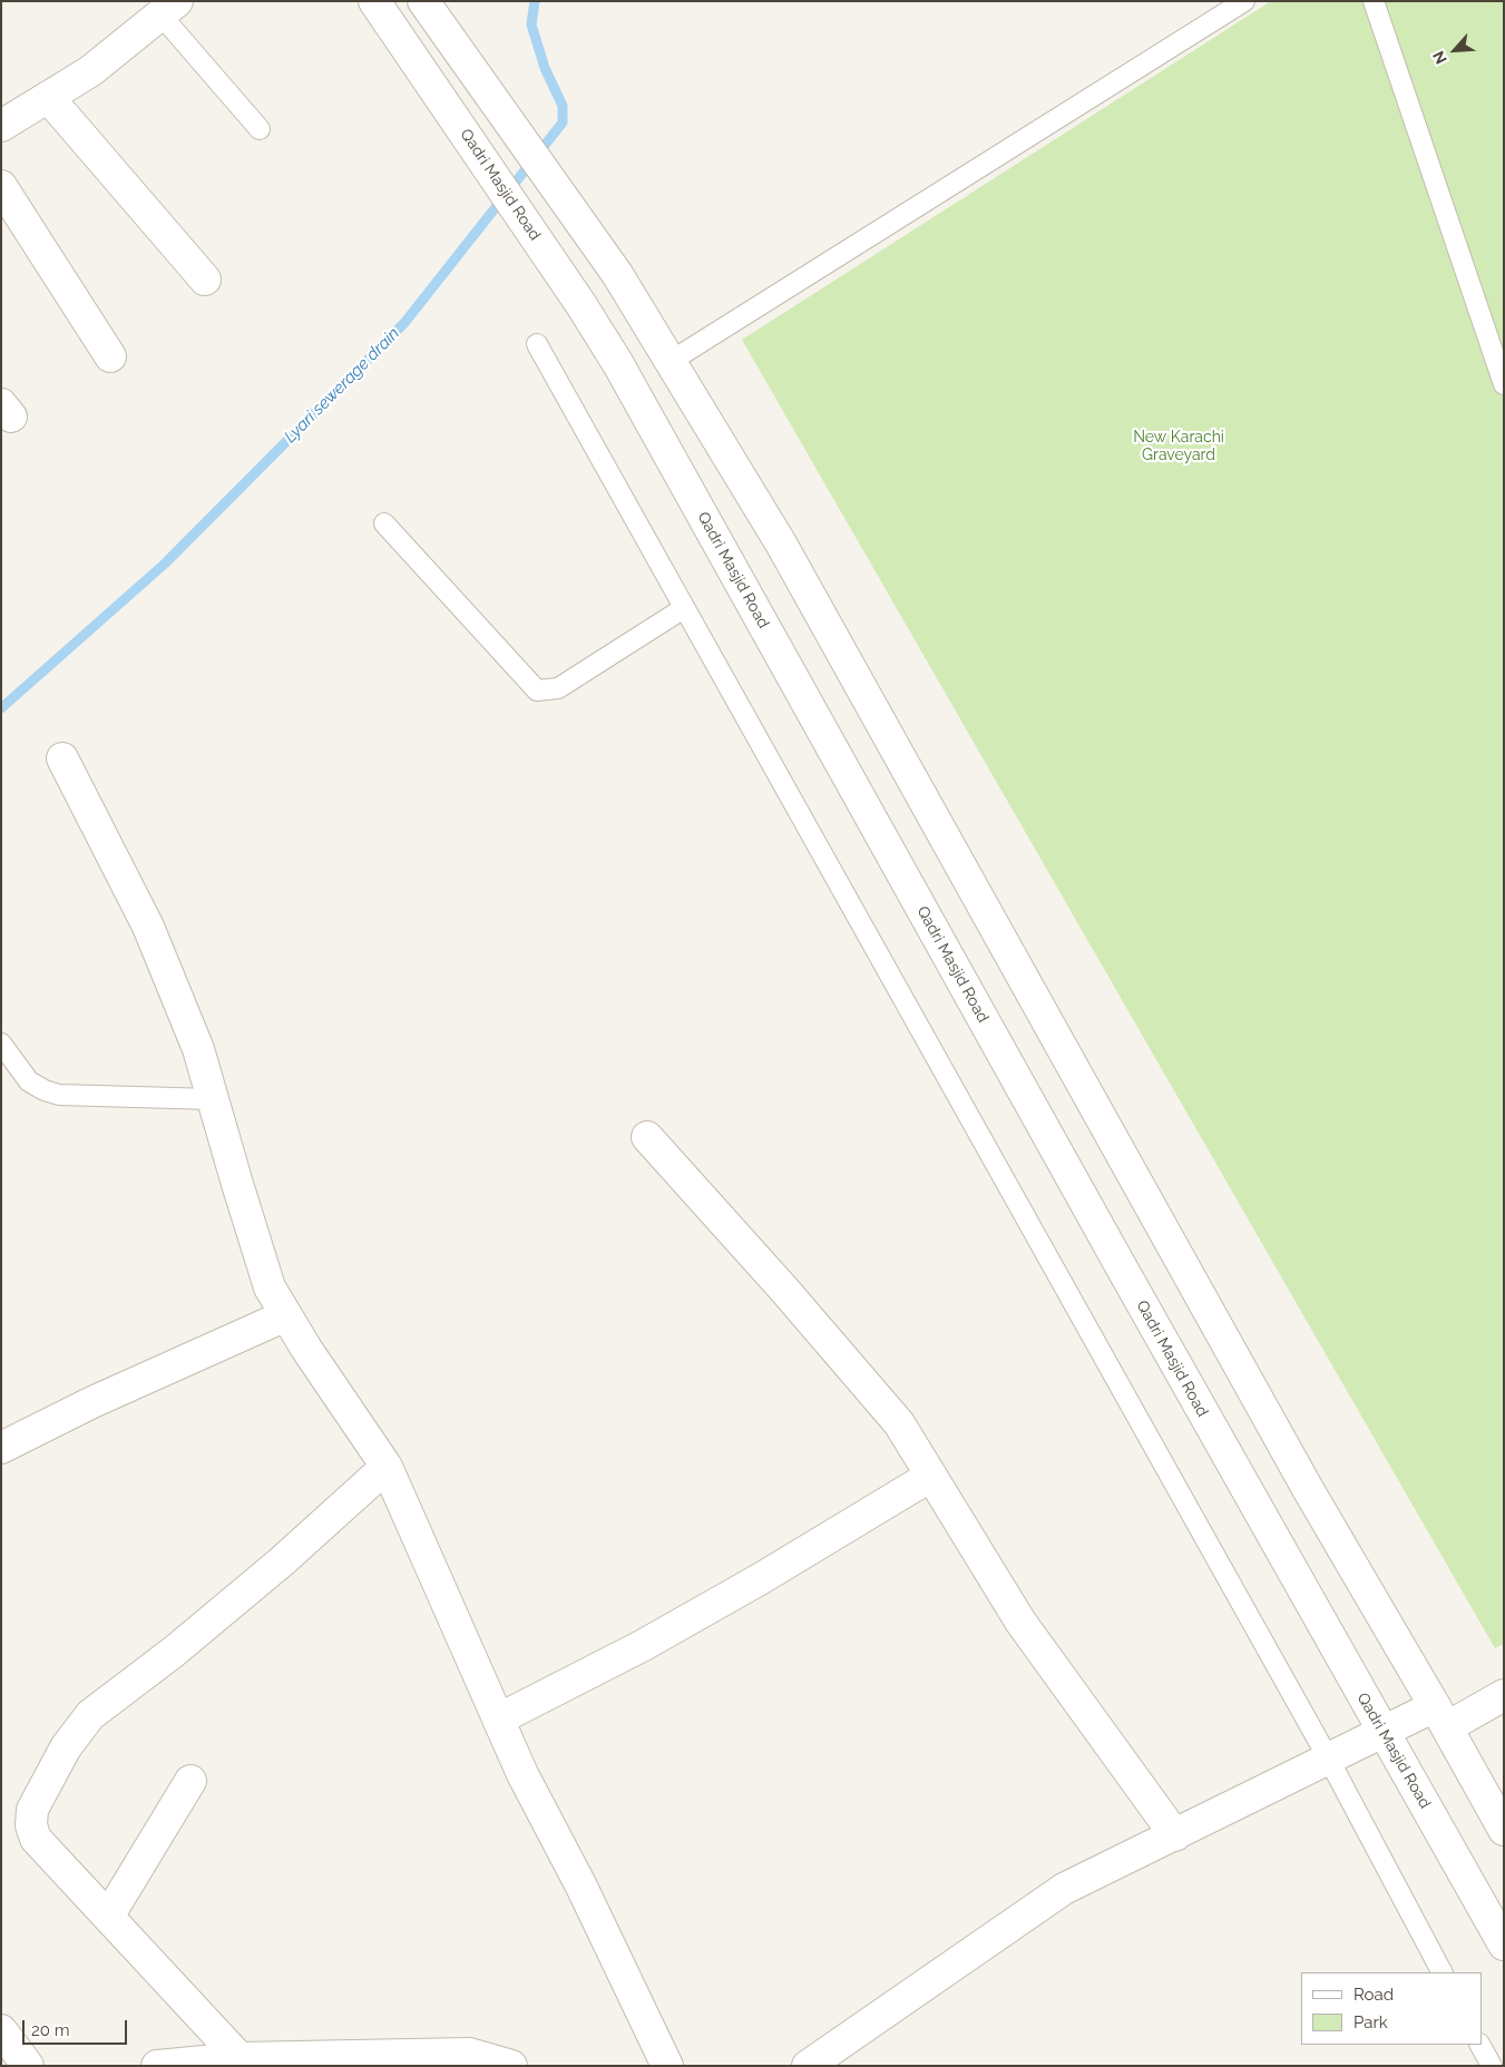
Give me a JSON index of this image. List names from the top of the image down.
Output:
{
  "streets": {
    "street": ["Qadri Masjid Road"]
  },
  "water": ["Lyari sewerage drain"],
  "parks": ["New Karachi Graveyard"],
  "legend": ["Road", "Park"],
  "scale_bar": "20 m",
  "north": "bottom left"
}
